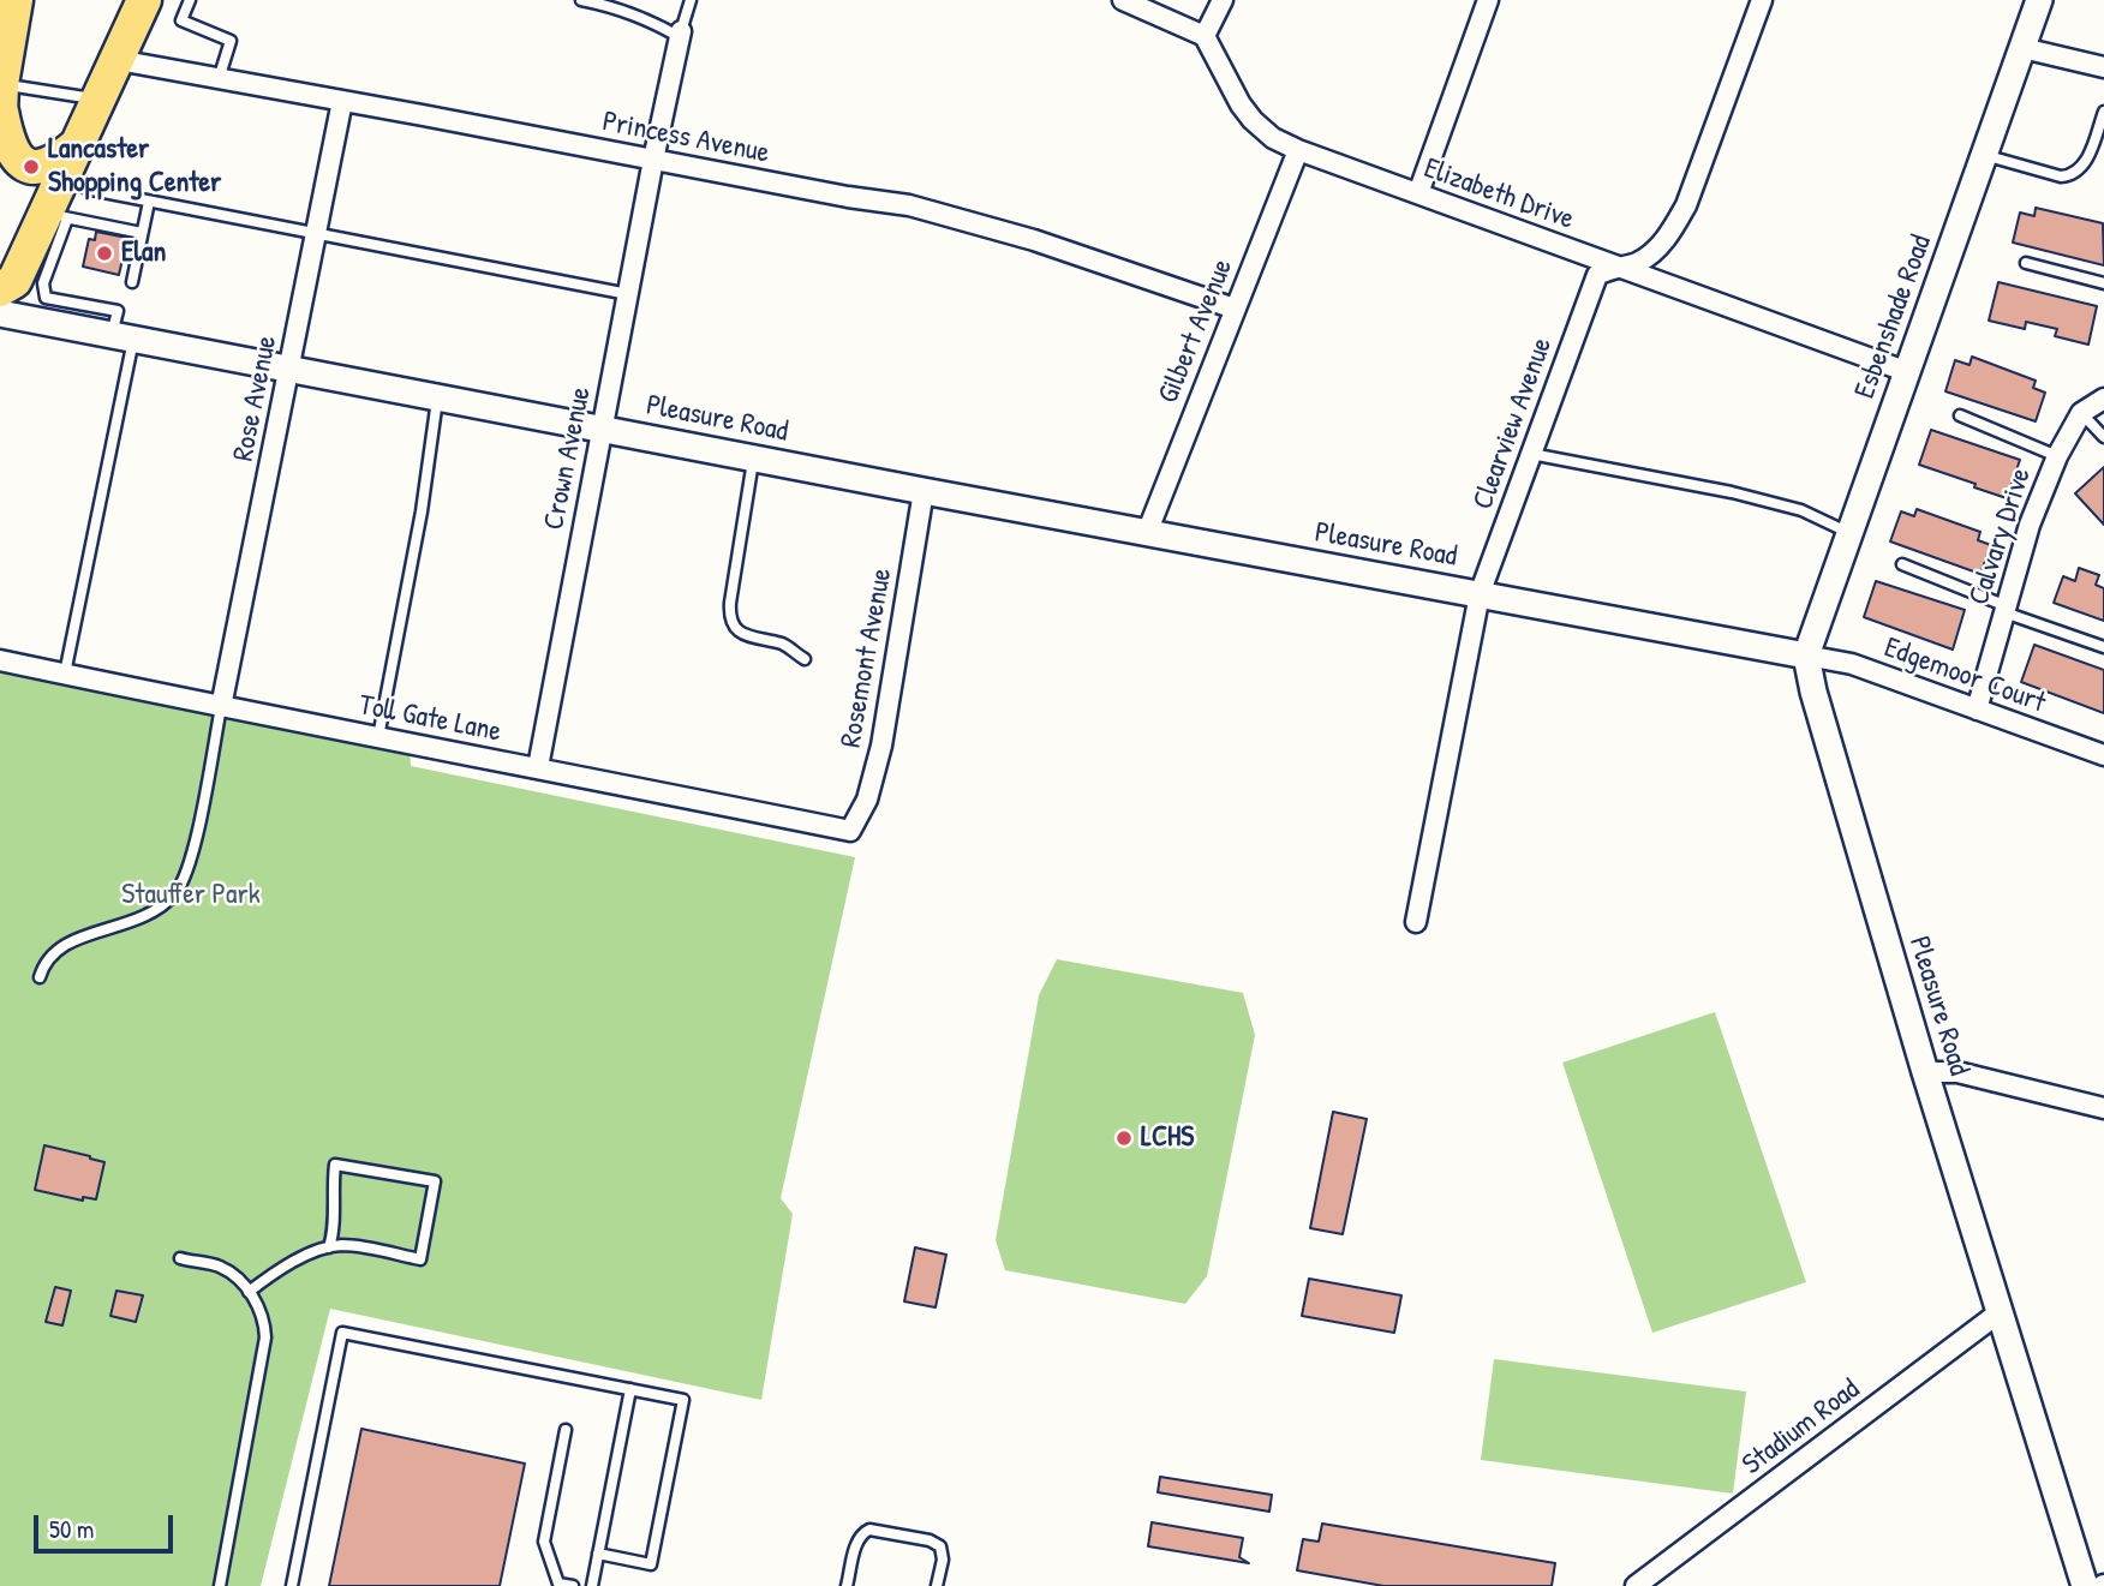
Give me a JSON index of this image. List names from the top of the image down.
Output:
{
  "streets": {
    "street": [
      "Princess Avenue",
      "Elizabeth Drive",
      "Esbenshade Road",
      "Gilbert Avenue",
      "Rose Avenue",
      "Pleasure Road",
      "Clearview Avenue",
      "Crown Avenue",
      "Calvary Drive",
      "Rosemont Avenue",
      "Edgemoor Court",
      "Toll Gate Lane",
      "Stadium Road"
    ]
  },
  "crossings": [
    ["Princess Avenue", "Gilbert Avenue"],
    ["Princess Avenue", "Rose Avenue"],
    ["Princess Avenue", "Crown Avenue"],
    ["Elizabeth Drive", "Esbenshade Road"],
    ["Elizabeth Drive", "Gilbert Avenue"],
    ["Elizabeth Drive", "Clearview Avenue"],
    ["Esbenshade Road", "Pleasure Road"],
    ["Esbenshade Road", "Edgemoor Court"],
    ["Gilbert Avenue", "Pleasure Road"],
    ["Rose Avenue", "Pleasure Road"],
    ["Rose Avenue", "Toll Gate Lane"],
    ["Pleasure Road", "Clearview Avenue"],
    ["Pleasure Road", "Crown Avenue"],
    ["Pleasure Road", "Rosemont Avenue"],
    ["Pleasure Road", "Edgemoor Court"],
    ["Pleasure Road", "Stadium Road"],
    ["Crown Avenue", "Toll Gate Lane"],
    ["Calvary Drive", "Edgemoor Court"],
    ["Rosemont Avenue", "Toll Gate Lane"]
  ],
  "parks": ["Stauffer Park"],
  "places": ["Lancaster Shopping Center", "Elan", "LCHS"],
  "scale_bar": "50 m"
}
